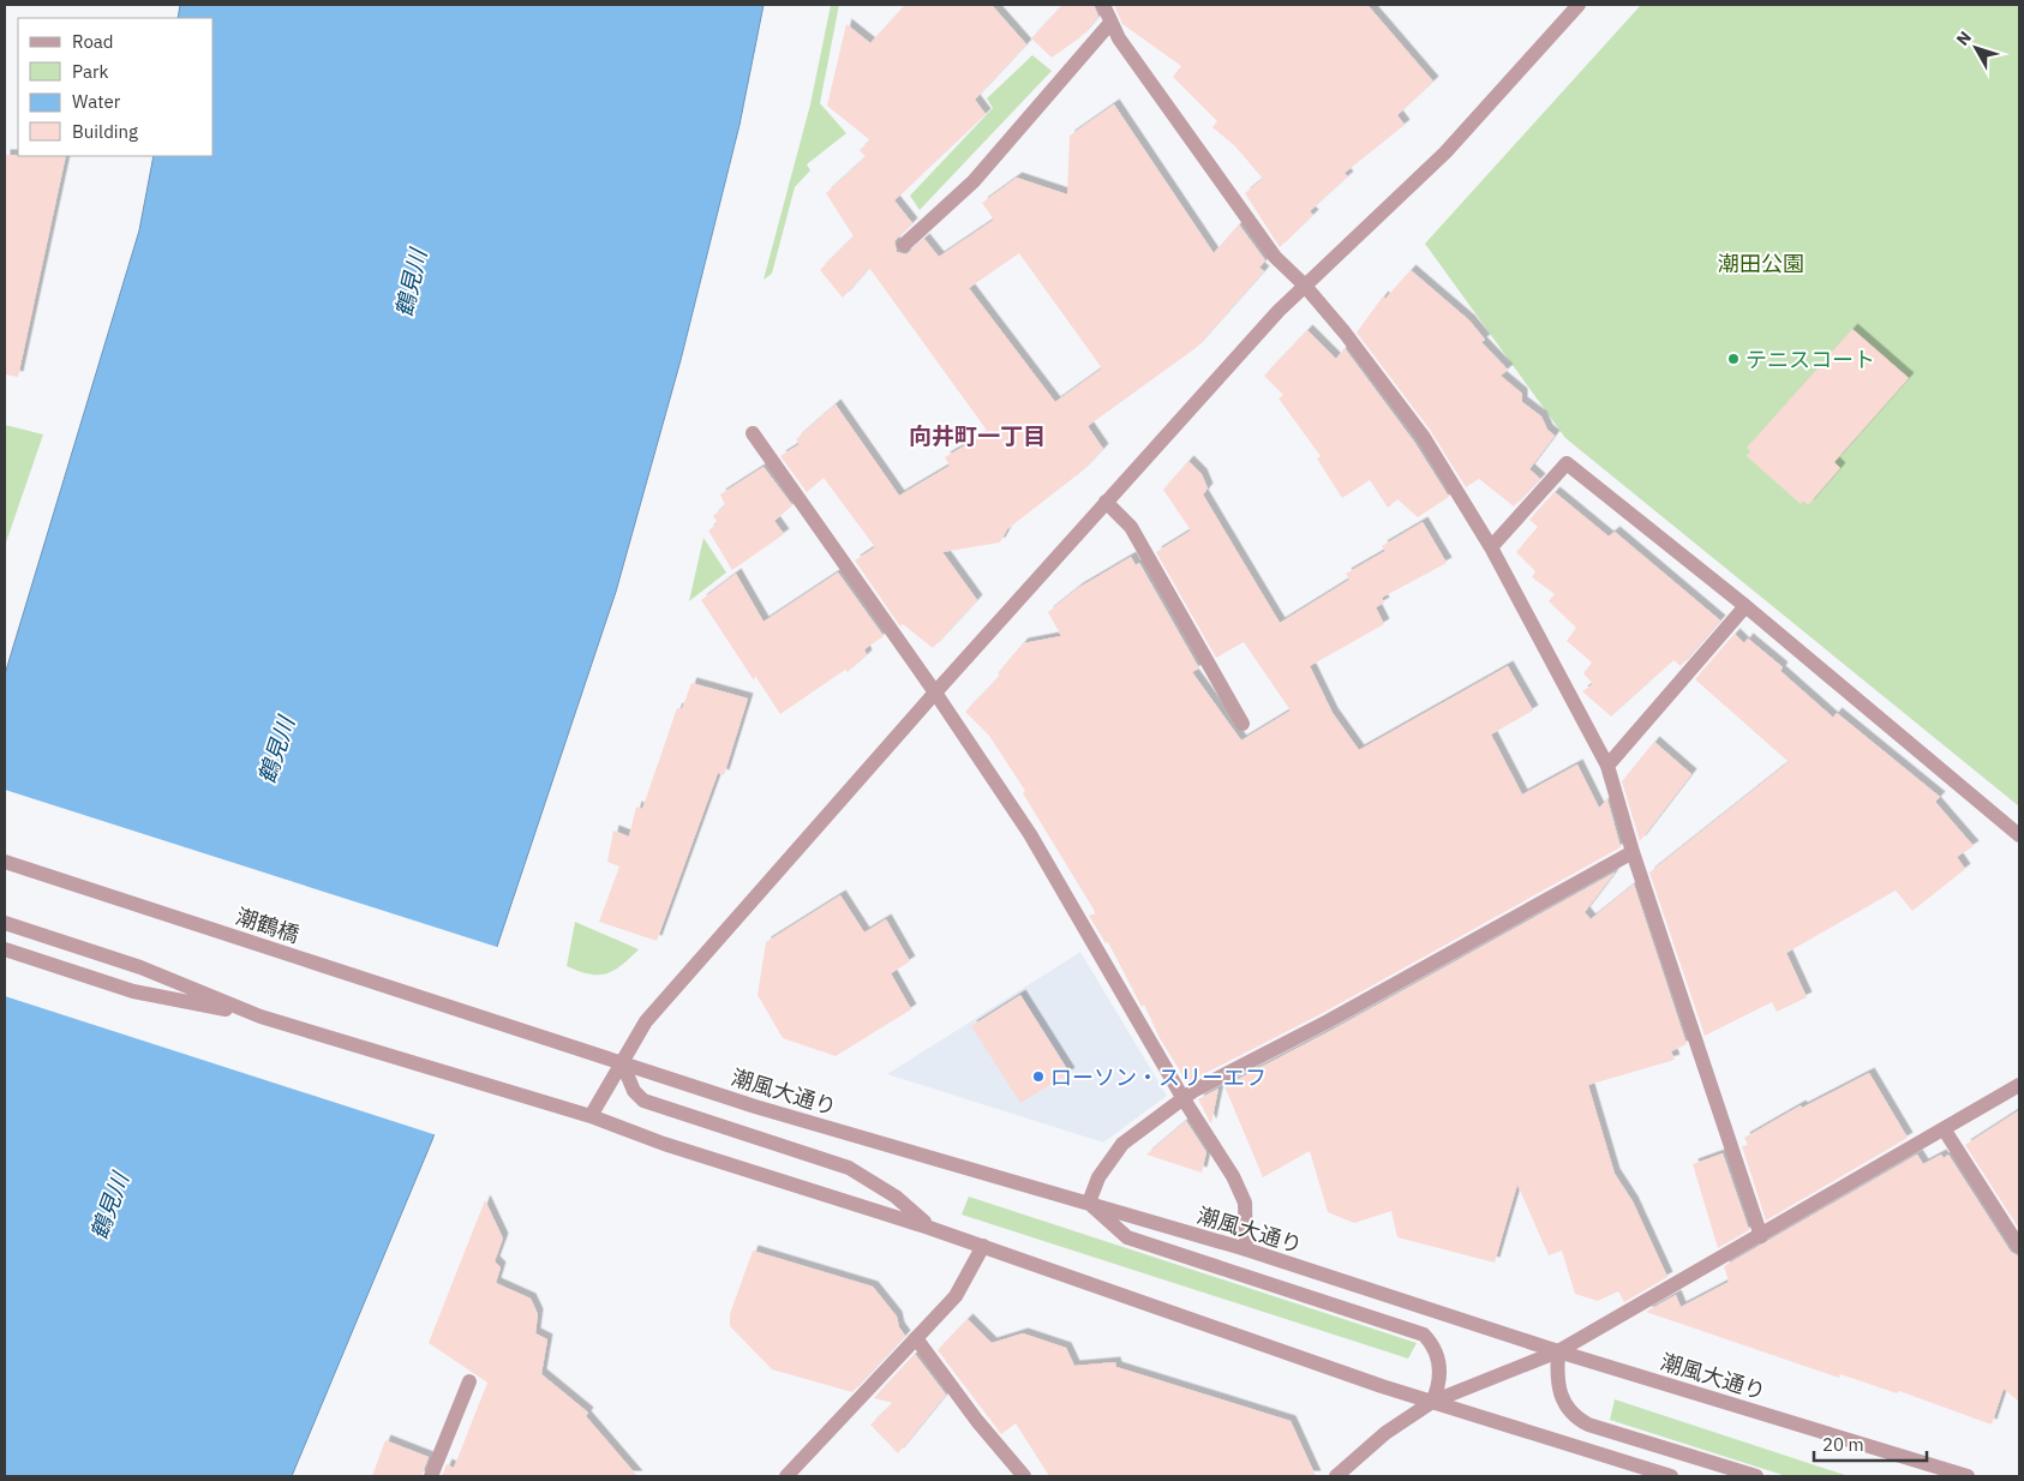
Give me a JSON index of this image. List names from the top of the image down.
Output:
{
  "streets": {
    "street": ["潮鶴橋", "潮風大通り"]
  },
  "crossings": [
    ["潮鶴橋", "潮風大通り"]
  ],
  "districts": ["向井町一丁目"],
  "water": ["鶴見川"],
  "parks": ["潮田公園"],
  "places": ["テニスコート", "ローソン・スリーエフ"],
  "legend": [
    "Road",
    "Park",
    "Water",
    "Building"
  ],
  "scale_bar": "20 m",
  "north": "top left"
}
